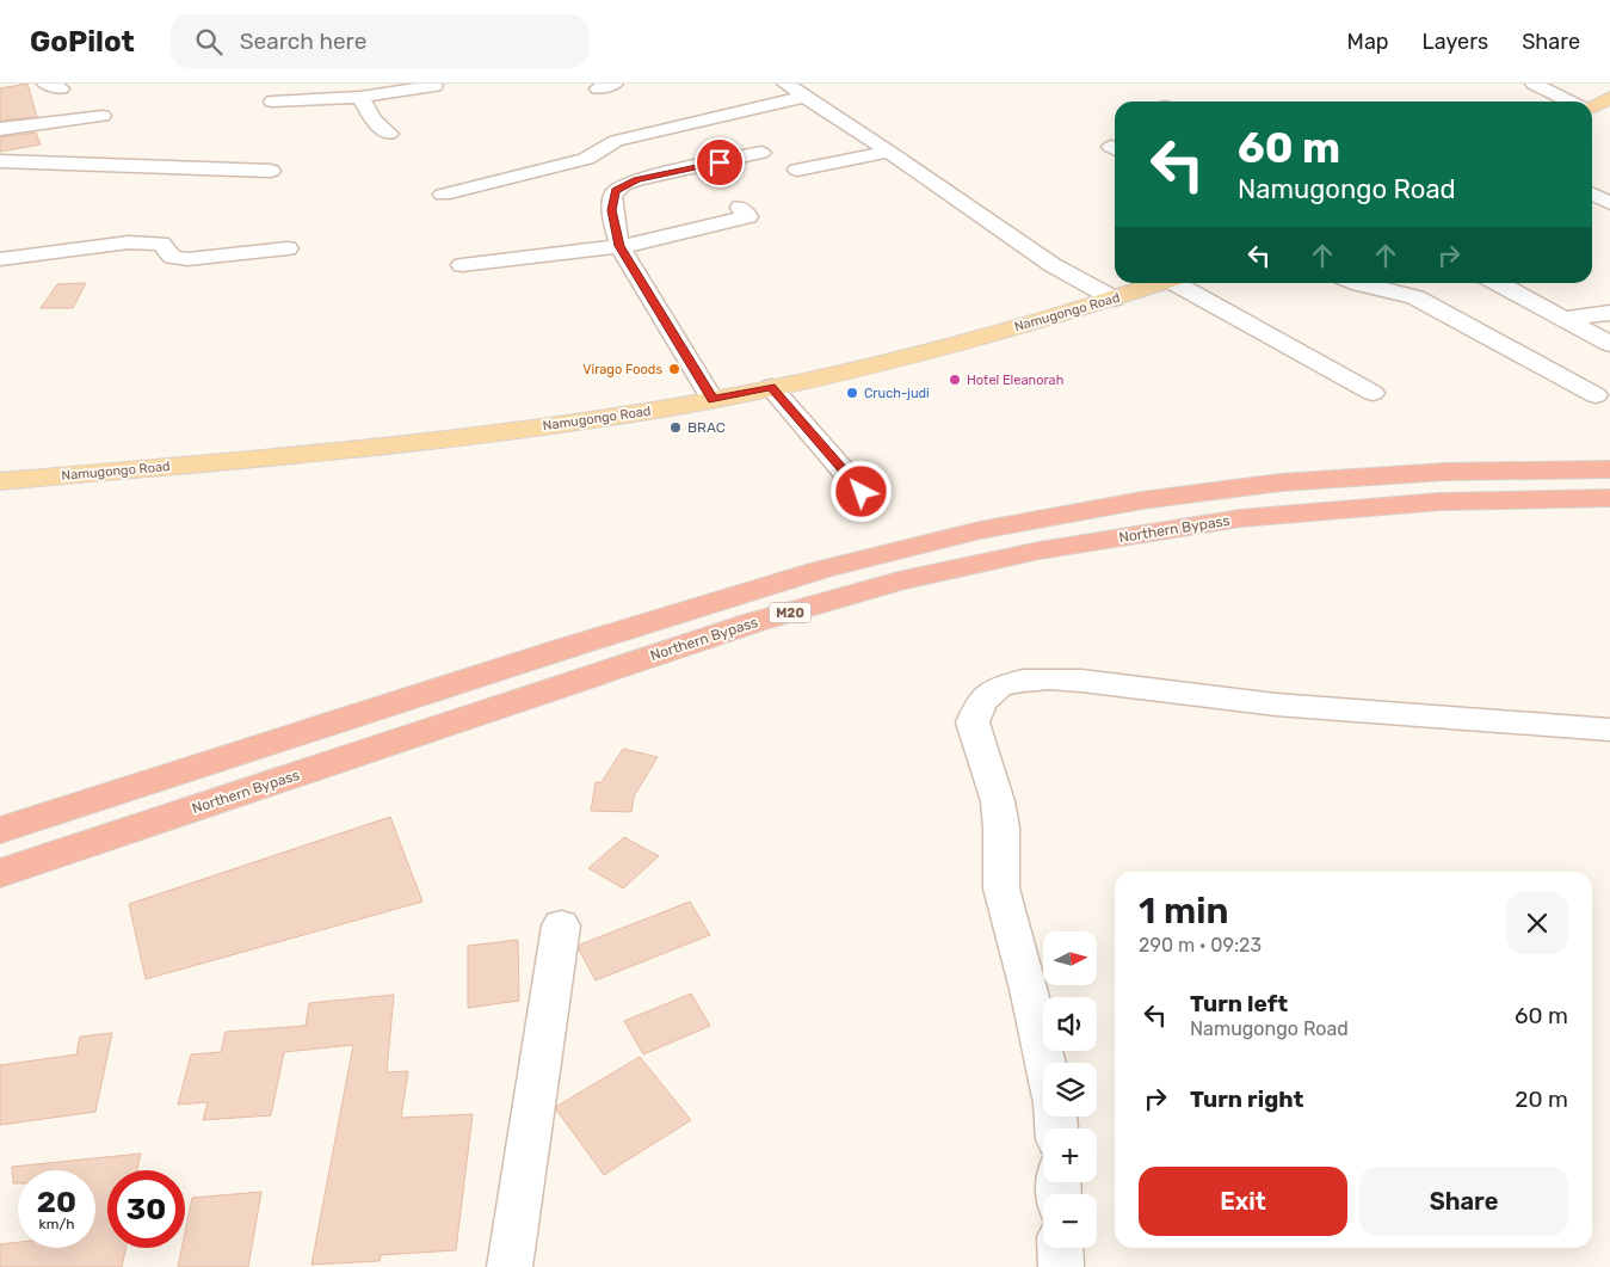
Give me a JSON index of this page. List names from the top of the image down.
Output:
{
  "streets": {
    "highway": ["Northern Bypass", "M20"],
    "main road": ["Namugongo Road"]
  },
  "places": [
    "Virago Foods",
    "Hotel Eleanorah",
    "Cruch-judi",
    "BRAC"
  ],
  "north": "right",
  "page": {
    "header": "GoPilot",
    "search": "Search here",
    "nav": ["Map", "Layers", "Share"],
    "turn": ["60 m", "Namugongo Road"],
    "heading": ["1 min", "290 m · 09:23"],
    "map_buttons": ["+", "−"],
    "list": [
      {
        "name": "Turn left",
        "note": "Namugongo Road",
        "value": "60 m"
      },
      {
        "name": "Turn right",
        "value": "20 m"
      }
    ],
    "buttons": ["Exit", "Share"],
    "speed": "20 km/h",
    "limit": "30"
  }
}
